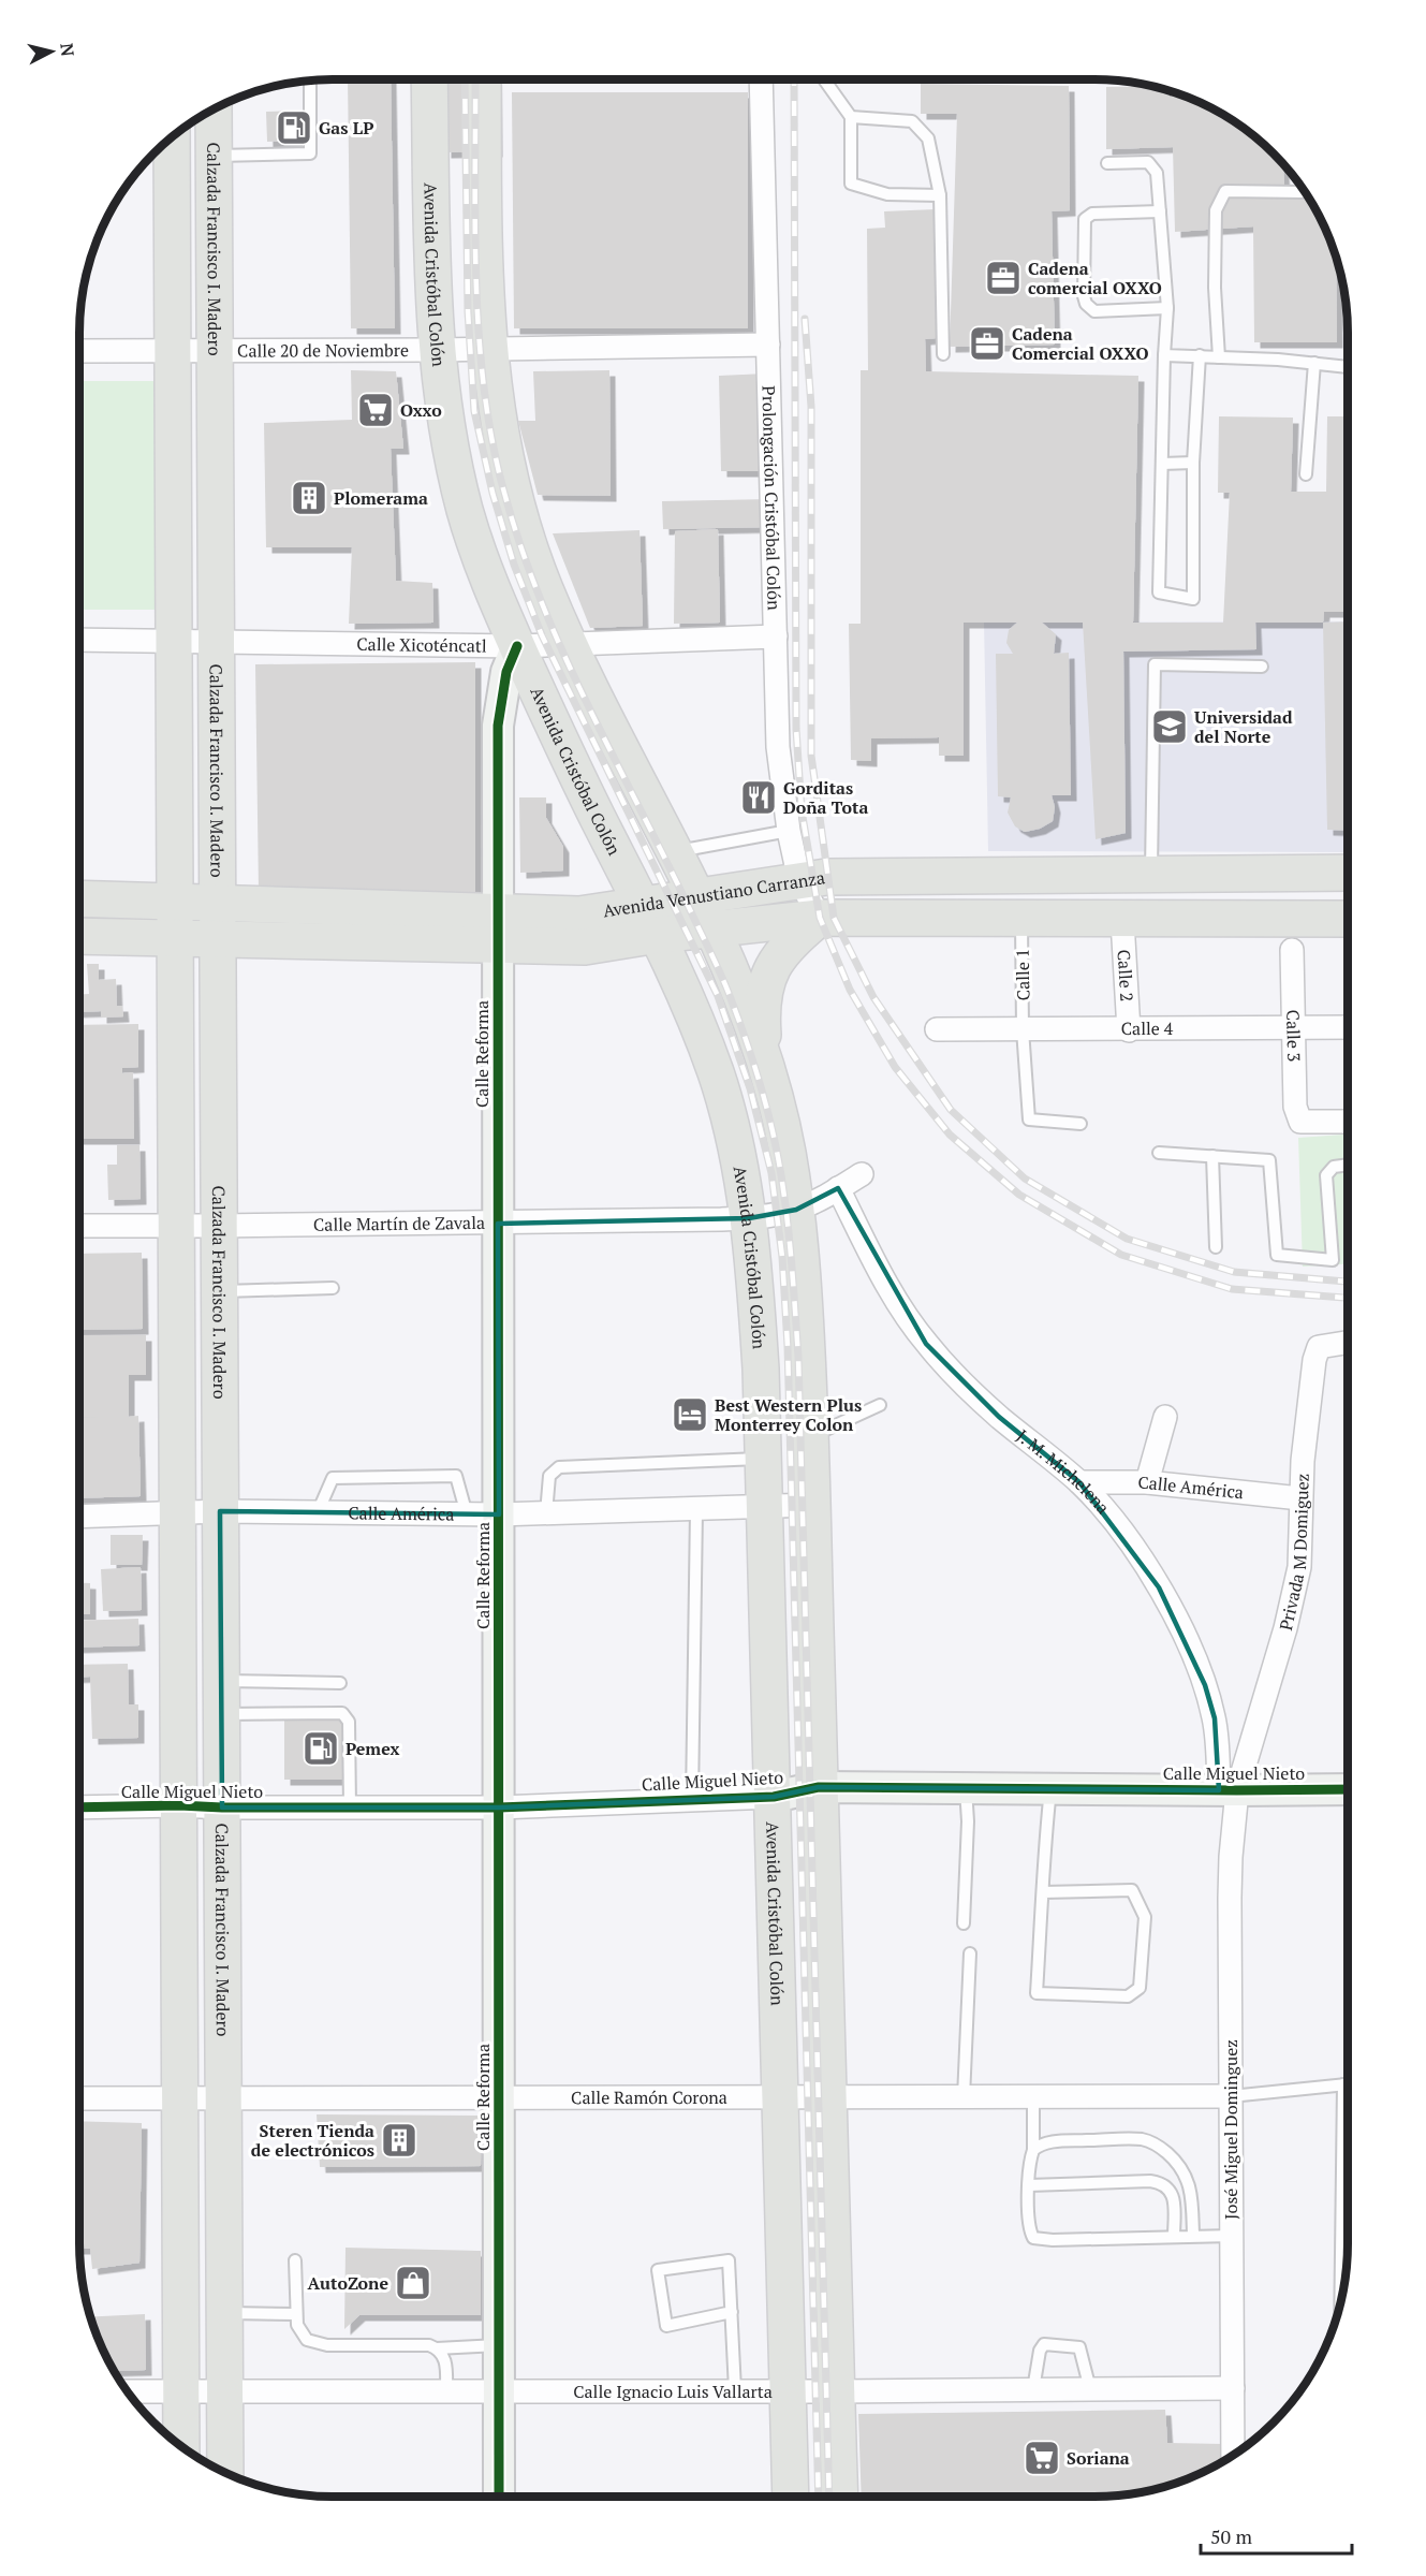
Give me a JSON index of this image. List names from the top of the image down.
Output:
{
  "streets": {
    "main road": ["Calzada Francisco I. Madero", "Avenida Cristóbal Colón", "Avenida Venustiano Carranza"],
    "street": [
      "Calle 20 de Noviembre",
      "Prolongación Cristóbal Colón",
      "Calle Xicoténcatl",
      "Calle 2",
      "Calle 4",
      "Calle 3",
      "Calle Reforma",
      "Calle Martín de Zavala",
      "J. M. Michelena",
      "Calle América",
      "Privada M Domiguez",
      "Calle Miguel Nieto",
      "Calle Ramón Corona",
      "José Miguel Dominguez",
      "Calle Ignacio Luis Vallarta"
    ],
    "lane": ["Calle 1"]
  },
  "crossings": [
    ["Calzada Francisco I. Madero", "Calle 20 de Noviembre"],
    ["Calzada Francisco I. Madero", "Calle Xicoténcatl"],
    ["Calzada Francisco I. Madero", "Avenida Venustiano Carranza"],
    ["Calzada Francisco I. Madero", "Calle Martín de Zavala"],
    ["Calzada Francisco I. Madero", "Calle América"],
    ["Calzada Francisco I. Madero", "Calle Miguel Nieto"],
    ["Calzada Francisco I. Madero", "Calle Ramón Corona"],
    ["Calzada Francisco I. Madero", "Calle Ignacio Luis Vallarta"],
    ["Avenida Cristóbal Colón", "Calle 20 de Noviembre"],
    ["Avenida Cristóbal Colón", "Calle Xicoténcatl"],
    ["Avenida Cristóbal Colón", "Avenida Venustiano Carranza"],
    ["Avenida Cristóbal Colón", "Calle Reforma"],
    ["Avenida Cristóbal Colón", "Calle Martín de Zavala"],
    ["Avenida Cristóbal Colón", "Calle América"],
    ["Avenida Cristóbal Colón", "Calle Miguel Nieto"],
    ["Avenida Cristóbal Colón", "Calle Ramón Corona"],
    ["Avenida Cristóbal Colón", "Calle Ignacio Luis Vallarta"],
    ["Calle 20 de Noviembre", "Prolongación Cristóbal Colón"],
    ["Prolongación Cristóbal Colón", "Calle Xicoténcatl"],
    ["Prolongación Cristóbal Colón", "Avenida Venustiano Carranza"],
    ["Calle Xicoténcatl", "Calle Reforma"],
    ["Avenida Venustiano Carranza", "Calle 1"],
    ["Avenida Venustiano Carranza", "Calle 2"],
    ["Avenida Venustiano Carranza", "Calle Reforma"],
    ["Calle 1", "Calle 4"],
    ["Calle 2", "Calle 4"],
    ["Calle 4", "Calle 3"],
    ["Calle Reforma", "Calle Martín de Zavala"],
    ["Calle Reforma", "Calle América"],
    ["Calle Reforma", "Calle Miguel Nieto"],
    ["Calle Reforma", "Calle Ramón Corona"],
    ["Calle Reforma", "Calle Ignacio Luis Vallarta"],
    ["Calle Martín de Zavala", "J. M. Michelena"],
    ["J. M. Michelena", "Calle América"],
    ["J. M. Michelena", "Privada M Domiguez"],
    ["J. M. Michelena", "Calle Miguel Nieto"],
    ["J. M. Michelena", "José Miguel Dominguez"],
    ["Calle América", "Privada M Domiguez"],
    ["Privada M Domiguez", "Calle Miguel Nieto"],
    ["Privada M Domiguez", "José Miguel Dominguez"],
    ["Calle Miguel Nieto", "José Miguel Dominguez"],
    ["Calle Ramón Corona", "José Miguel Dominguez"],
    ["José Miguel Dominguez", "Calle Ignacio Luis Vallarta"]
  ],
  "places": {
    "fuel station": ["Gas LP", "Pemex"],
    "office": ["Cadena comercial OXXO", "Cadena Comercial OXXO"],
    "supermarket": ["Oxxo", "Soriana"],
    "building": ["Plomerama", "Steren Tienda de electrónicos"],
    "school or university": ["Universidad del Norte"],
    "restaurant": ["Gorditas Doña Tota"],
    "hotel": ["Best Western Plus Monterrey Colon"],
    "shop": ["AutoZone"]
  },
  "scale_bar": "50 m",
  "north": "right"
}
